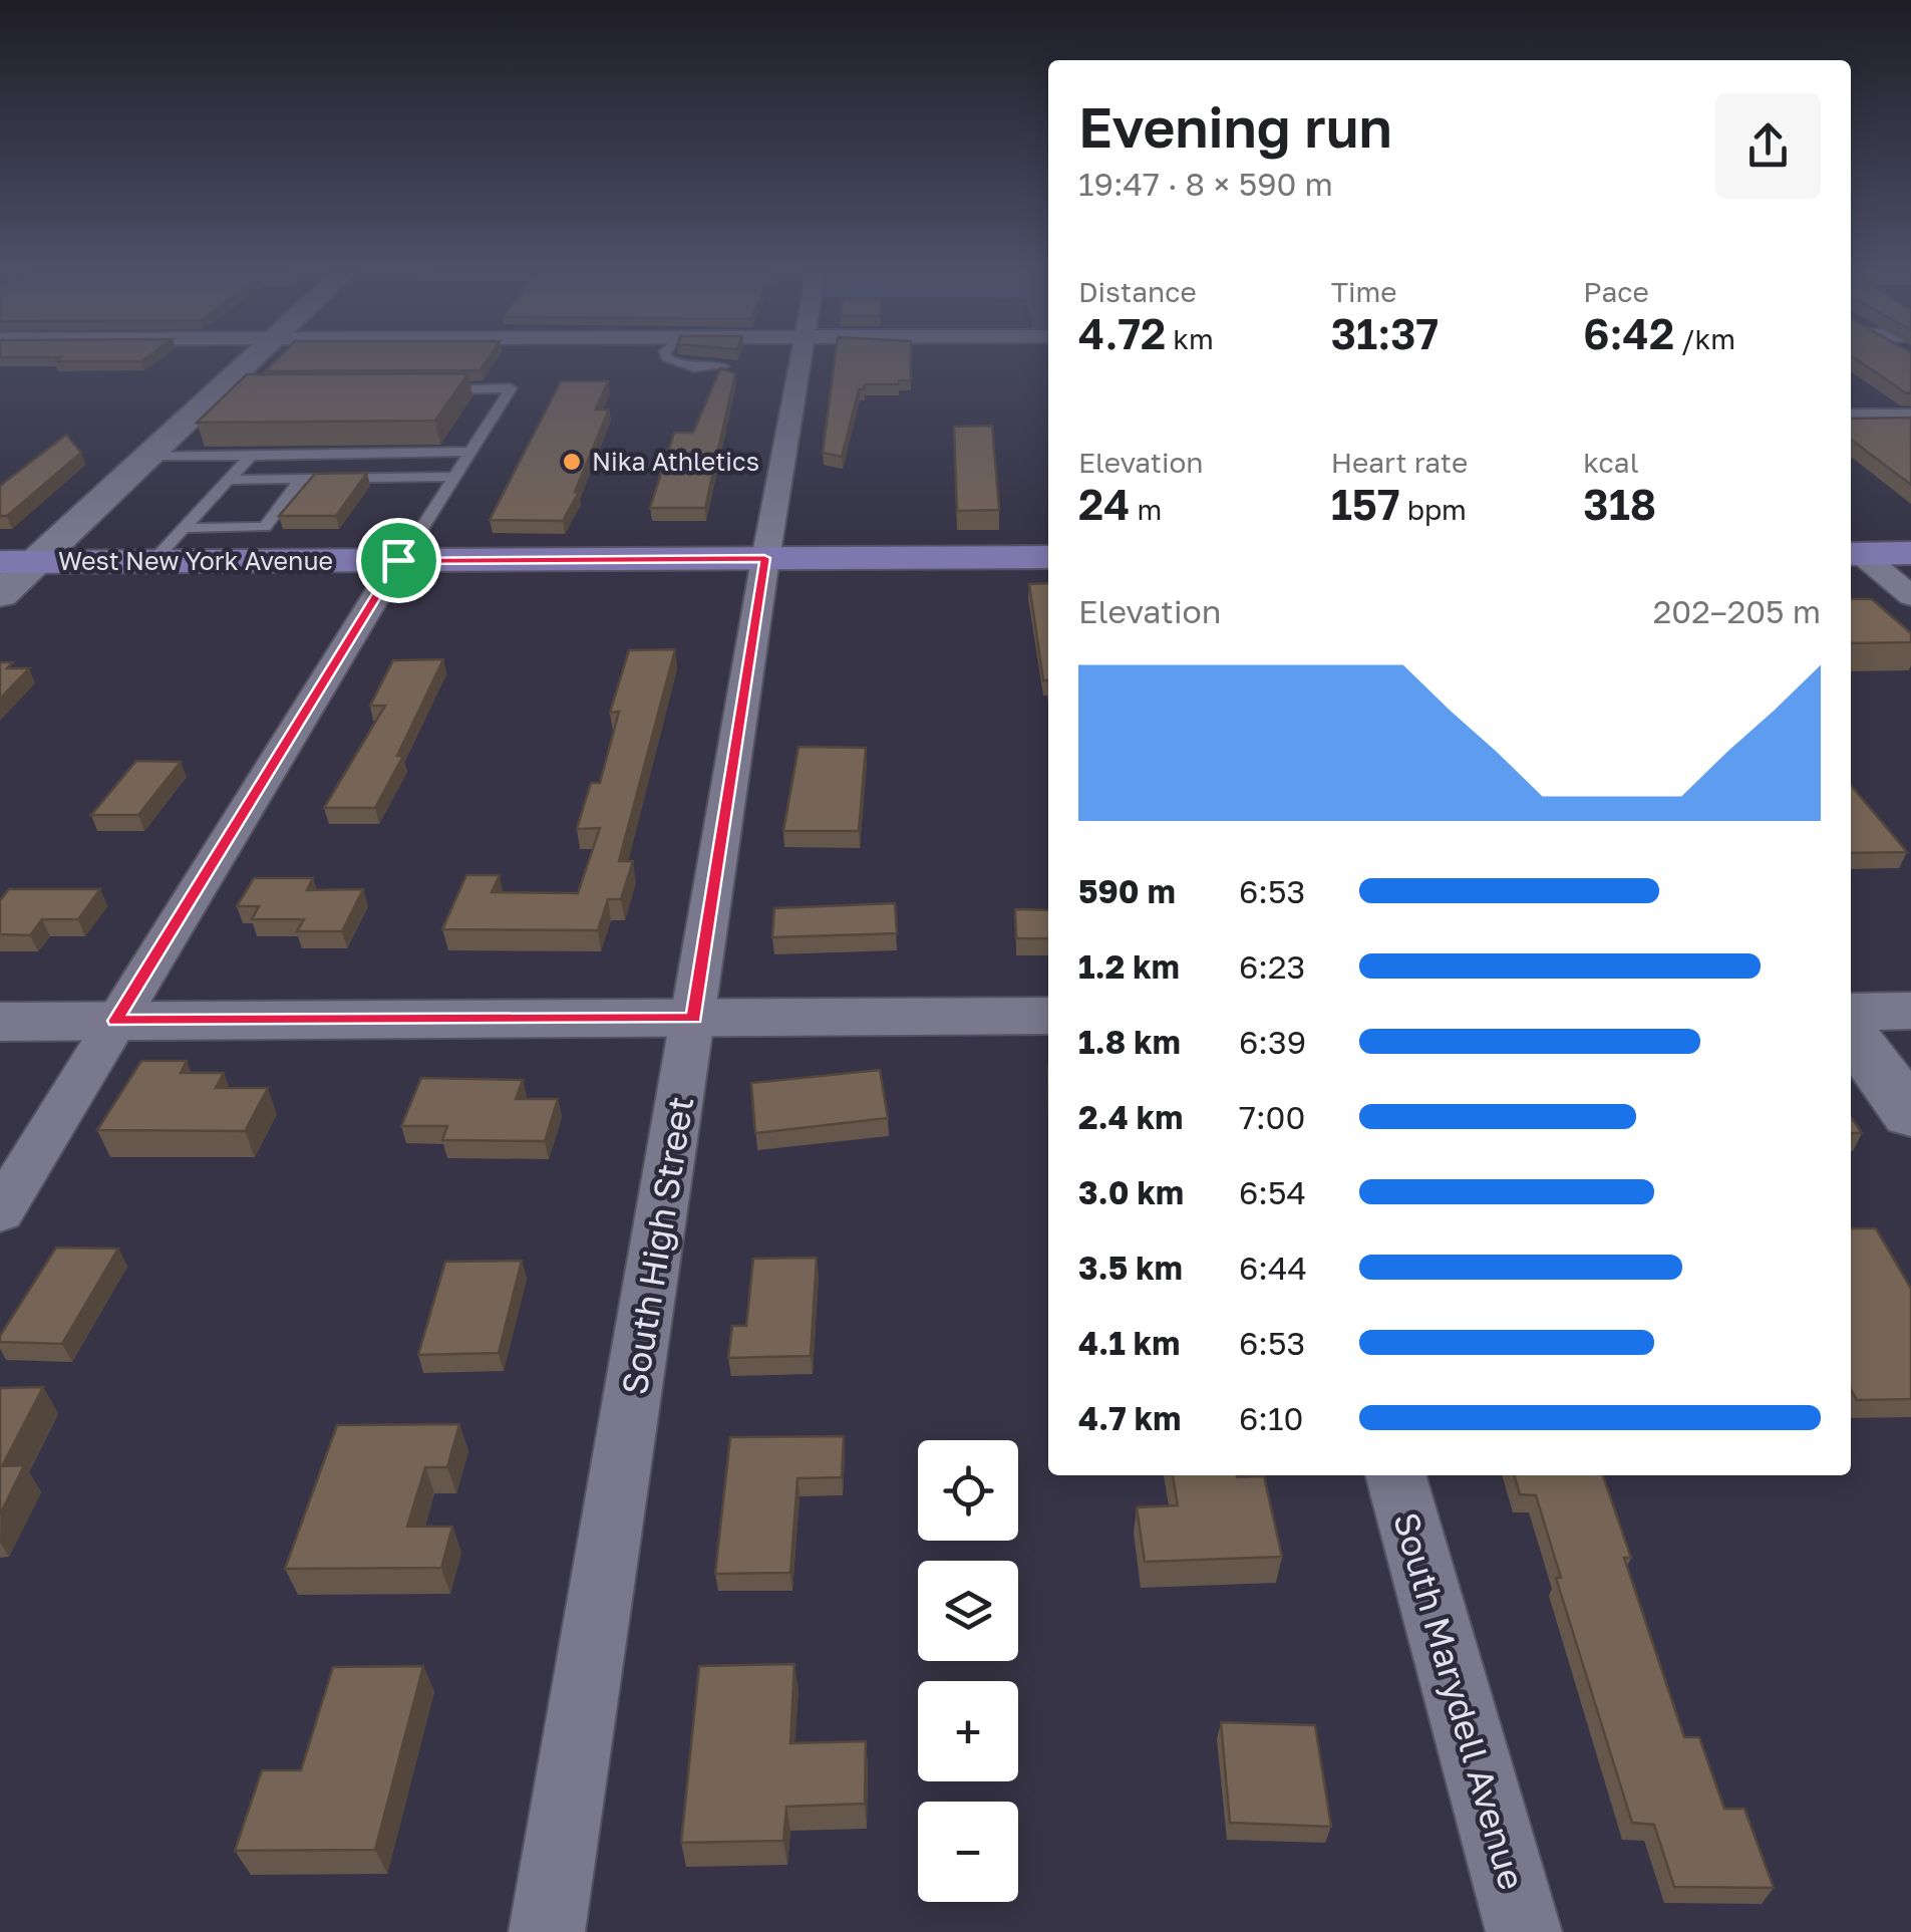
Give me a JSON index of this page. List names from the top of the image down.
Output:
{
  "streets": {
    "main road": ["West New York Avenue"],
    "street": ["South High Street", "South Marydell Avenue"]
  },
  "crossings": [
    ["West New York Avenue", "South High Street"]
  ],
  "places": ["Nika Athletics"],
  "page": {
    "heading": ["Evening run", "19:47 · 8 × 590 m"],
    "stats": [
      ["Distance", "4.72 km"],
      ["Time", "31:37"],
      ["Pace", "6:42 /km"],
      ["Elevation", "24 m"],
      ["Heart rate", "157 bpm"],
      ["kcal", "318"]
    ],
    "chart": ["Elevation", "202–205 m"],
    "list": [
      {
        "name": "590 m",
        "note": "6:53"
      },
      {
        "name": "1.2 km",
        "note": "6:23"
      },
      {
        "name": "1.8 km",
        "note": "6:39"
      },
      {
        "name": "2.4 km",
        "note": "7:00"
      },
      {
        "name": "3.0 km",
        "note": "6:54"
      },
      {
        "name": "3.5 km",
        "note": "6:44"
      },
      {
        "name": "4.1 km",
        "note": "6:53"
      },
      {
        "name": "4.7 km",
        "note": "6:10"
      }
    ],
    "map_buttons": ["+", "−"]
  }
}
